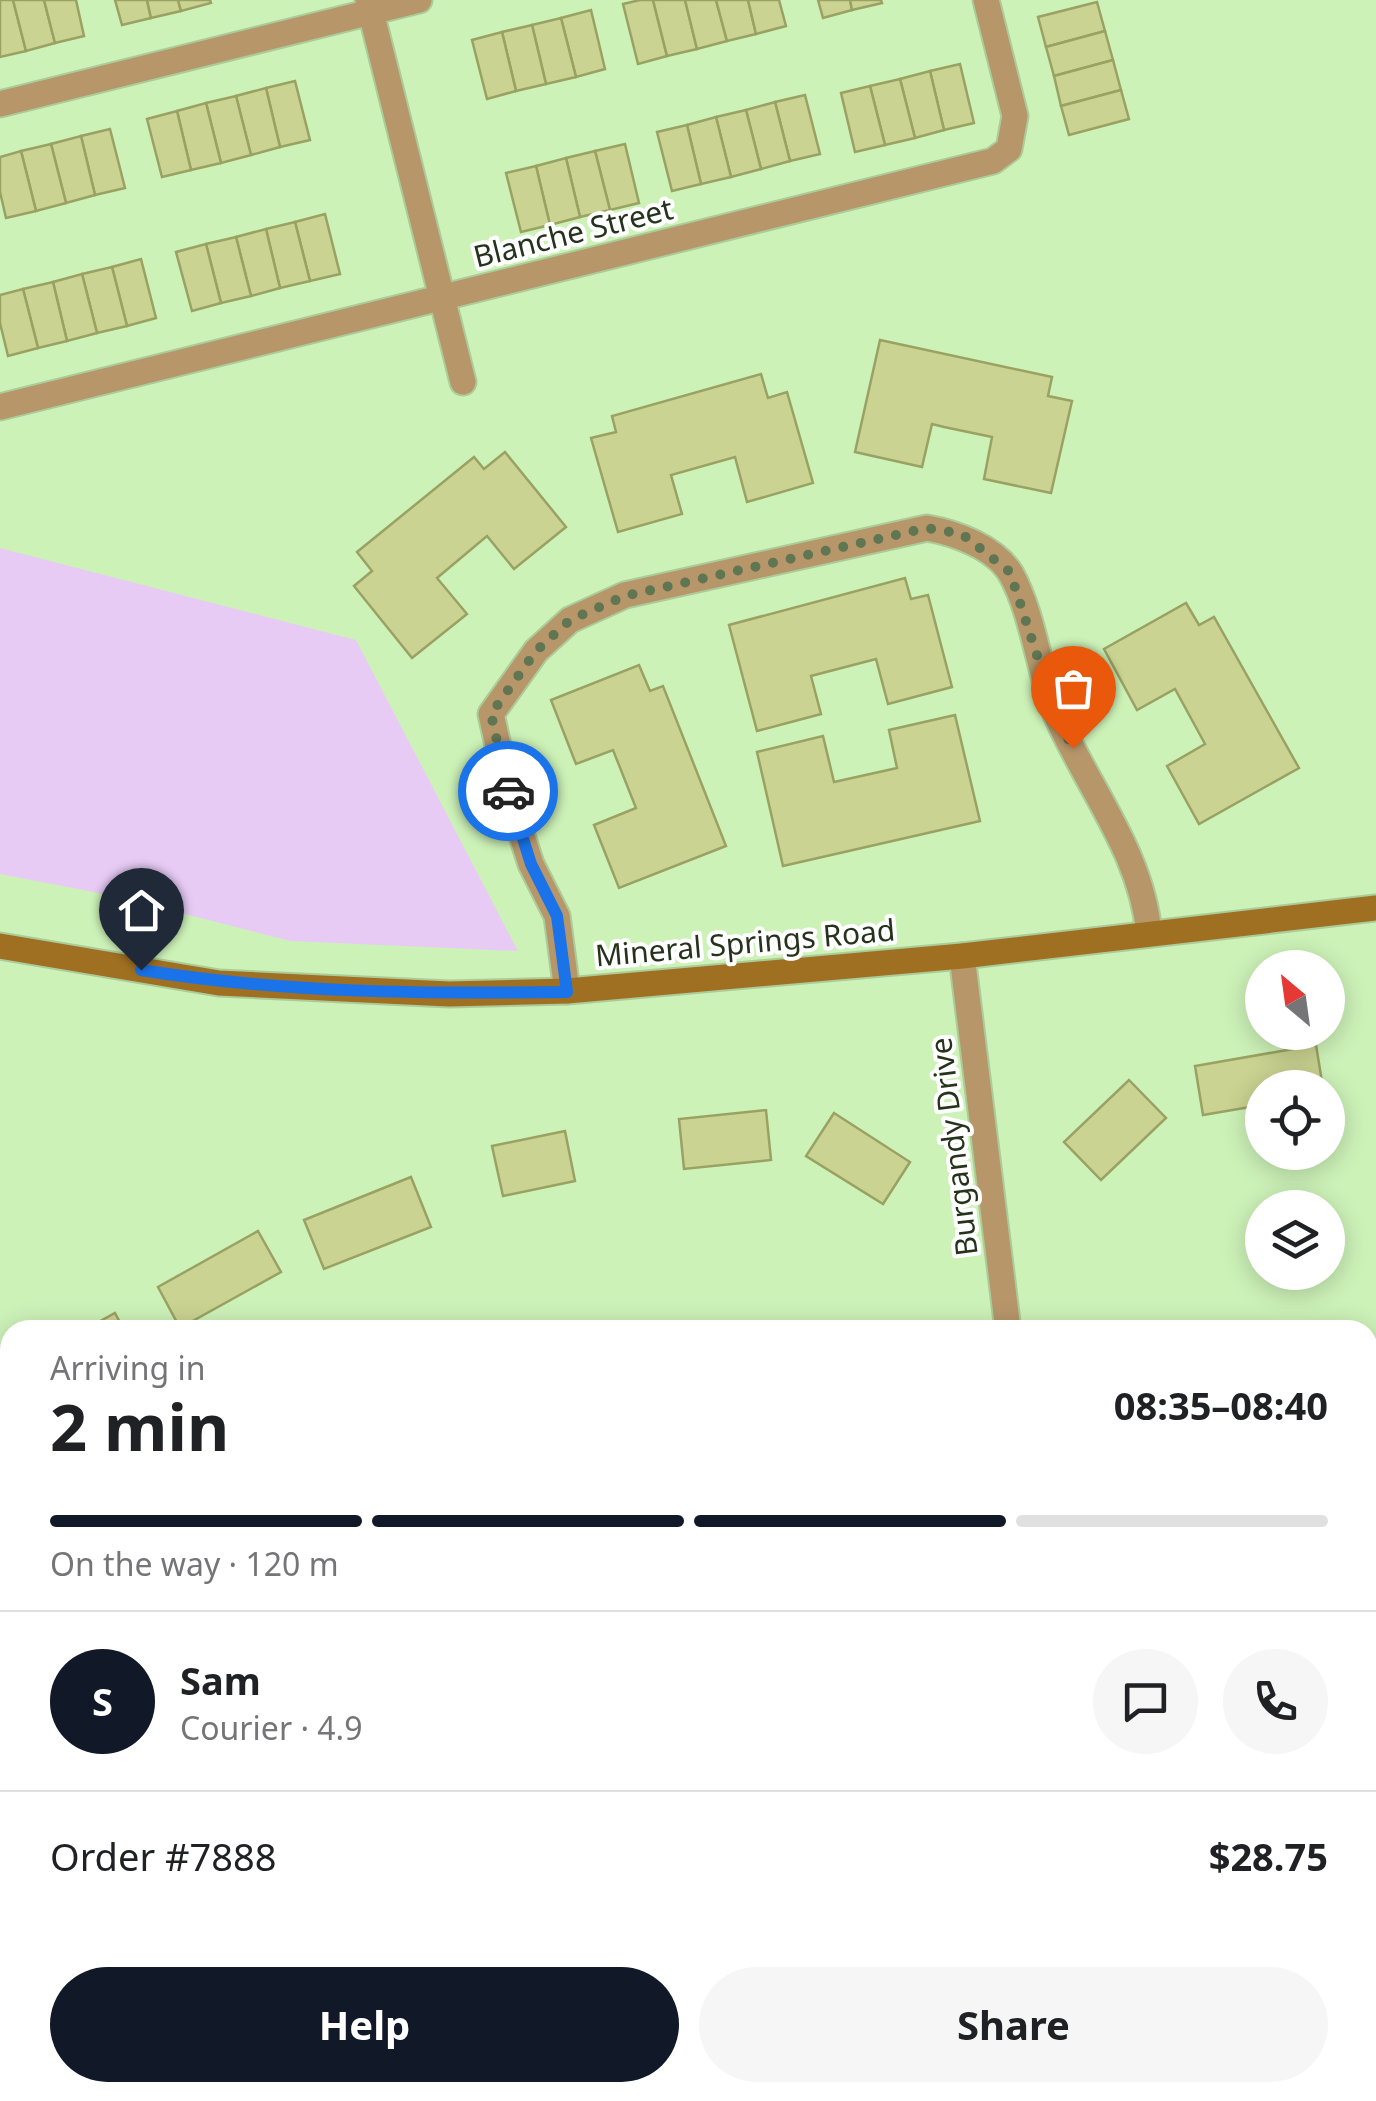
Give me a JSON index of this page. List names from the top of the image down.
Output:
{
  "streets": {
    "street": ["Blanche Street", "Mineral Springs Road", "Burgandy Drive"]
  },
  "crossings": [
    ["Mineral Springs Road", "Burgandy Drive"]
  ],
  "north": "top left",
  "page": {
    "heading": ["2 min", "Arriving in", "08:35–08:40"],
    "panel": [
      "Sam",
      "Courier · 4.9",
      "Order #7888",
      "$28.75"
    ],
    "bar": "On the way · 120 m",
    "round": "S",
    "buttons": ["Help", "Share"]
  }
}
